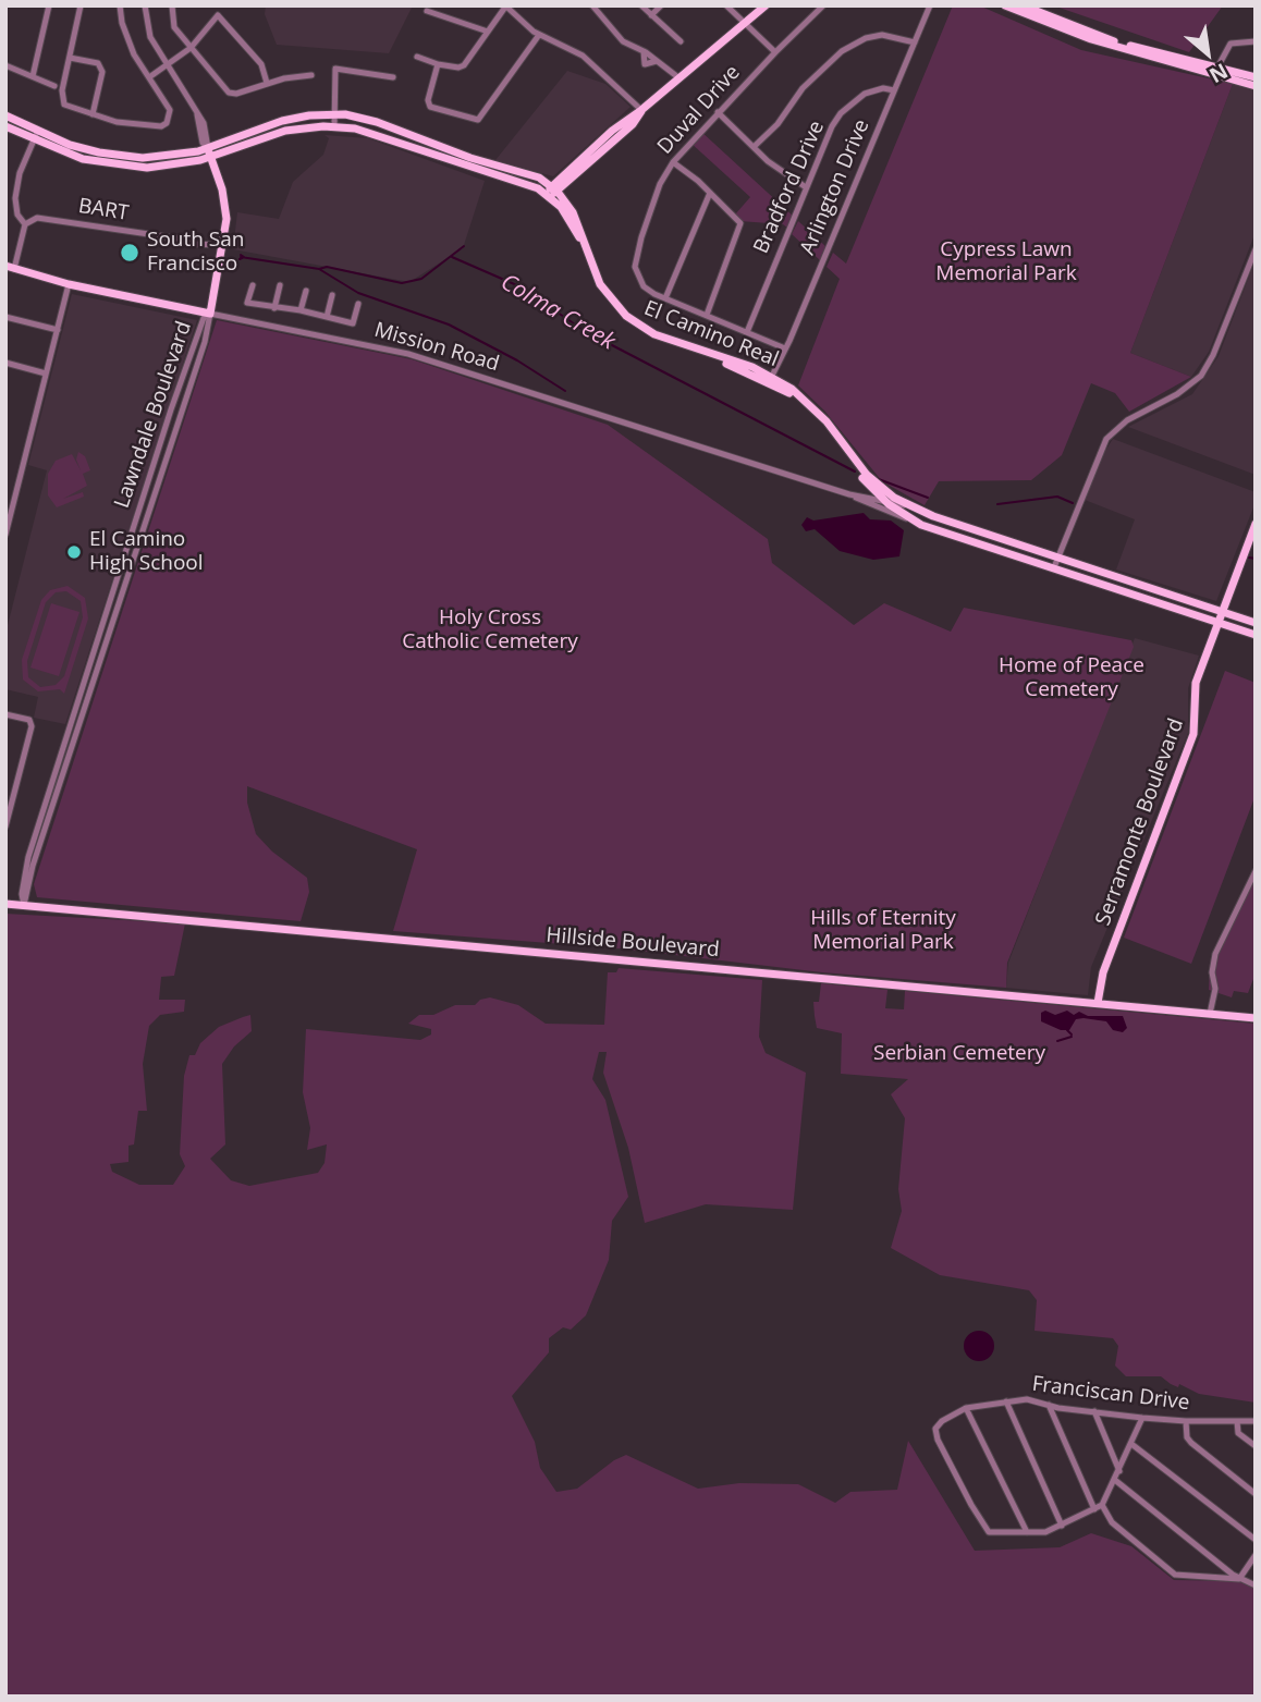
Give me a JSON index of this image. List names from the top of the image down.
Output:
{
  "streets": {
    "main road": [
      "El Camino Real",
      "Mission Road",
      "Serramonte Boulevard",
      "Hillside Boulevard"
    ],
    "street": [
      "Duval Drive",
      "Bradford Drive",
      "Arlington Drive",
      "BART",
      "Lawndale Boulevard",
      "Franciscan Drive"
    ]
  },
  "crossings": [
    ["Duval Drive", "Bradford Drive"],
    ["Duval Drive", "Arlington Drive"],
    ["Bradford Drive", "Arlington Drive"],
    ["Arlington Drive", "El Camino Real"],
    ["El Camino Real", "Mission Road"],
    ["El Camino Real", "Serramonte Boulevard"],
    ["Mission Road", "Lawndale Boulevard"],
    ["Lawndale Boulevard", "Hillside Boulevard"],
    ["Serramonte Boulevard", "Hillside Boulevard"]
  ],
  "water": ["Colma Creek"],
  "parks": [
    "Cypress Lawn Memorial Park",
    "Holy Cross Catholic Cemetery",
    "Home of Peace Cemetery",
    "Hills of Eternity Memorial Park",
    "Serbian Cemetery"
  ],
  "places": ["South San Francisco", "El Camino High School"],
  "north": "bottom right"
}
